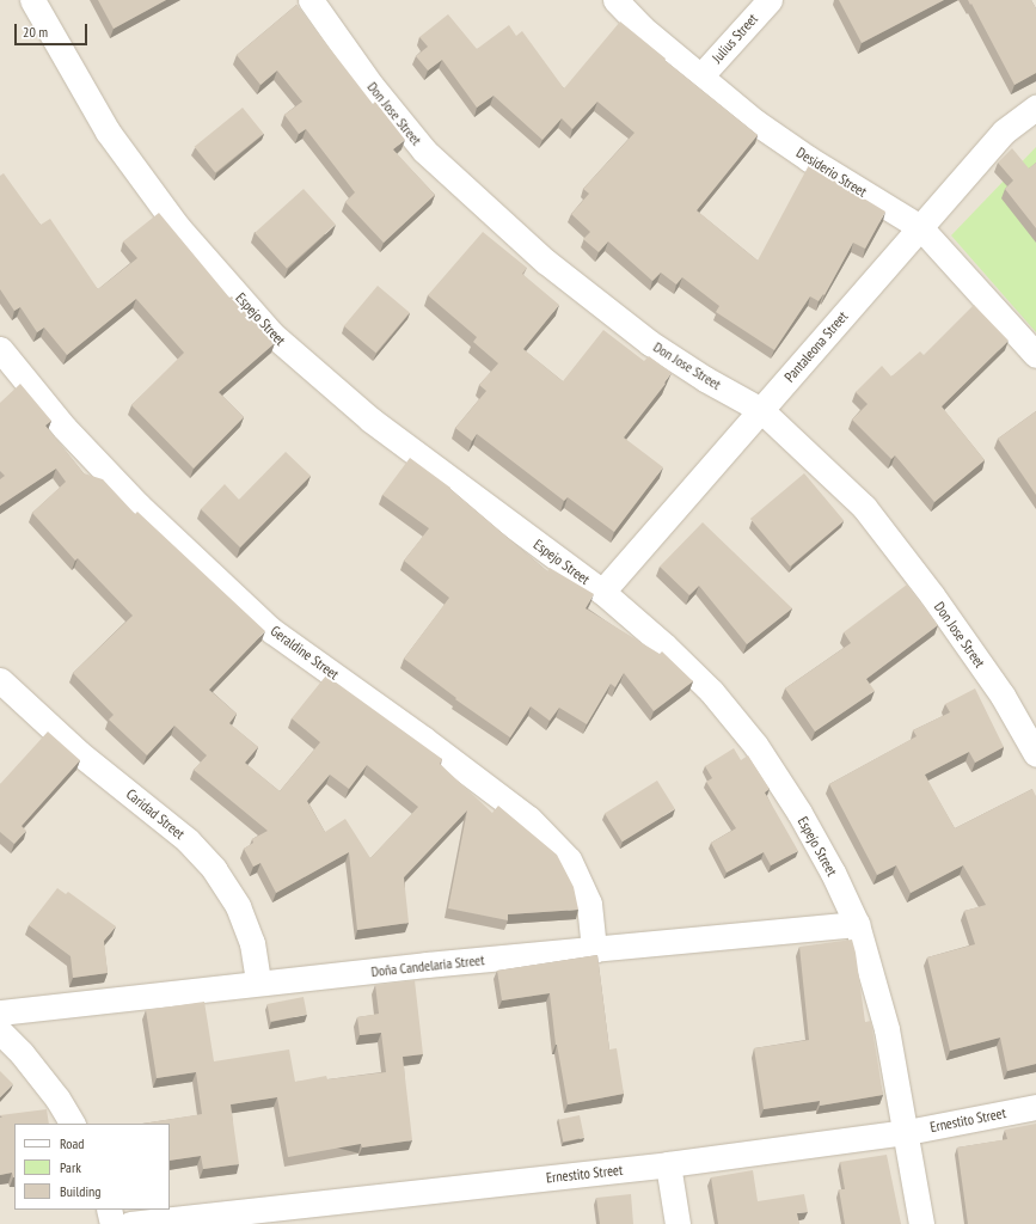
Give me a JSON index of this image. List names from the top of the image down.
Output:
{
  "streets": {
    "street": [
      "Julius Street",
      "Don Jose Street",
      "Desiderio Street",
      "Espejo Street",
      "Pantaleona Street",
      "Geraldine Street",
      "Caridad Street",
      "Doña Candelaria Street",
      "Ernestito Street"
    ]
  },
  "crossings": [
    ["Julius Street", "Desiderio Street"],
    ["Don Jose Street", "Pantaleona Street"],
    ["Desiderio Street", "Pantaleona Street"],
    ["Espejo Street", "Pantaleona Street"],
    ["Espejo Street", "Doña Candelaria Street"],
    ["Espejo Street", "Ernestito Street"],
    ["Geraldine Street", "Doña Candelaria Street"],
    ["Caridad Street", "Doña Candelaria Street"]
  ],
  "legend": ["Road", "Park", "Building"],
  "scale_bar": "20 m"
}
